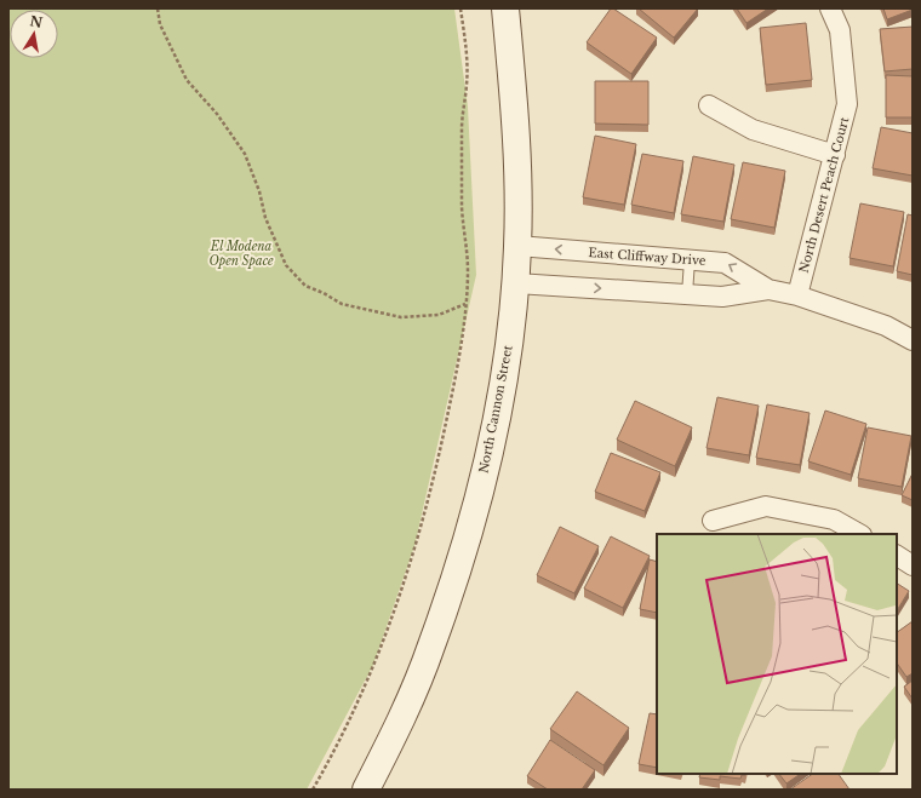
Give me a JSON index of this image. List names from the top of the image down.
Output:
{
  "streets": {
    "main road": ["North Cannon Street"],
    "street": ["North Desert Peach Court", "East Cliffway Drive"]
  },
  "crossings": [
    ["North Desert Peach Court", "East Cliffway Drive"],
    ["East Cliffway Drive", "North Cannon Street"]
  ],
  "parks": ["El Modena Open Space"],
  "north": "top"
}
